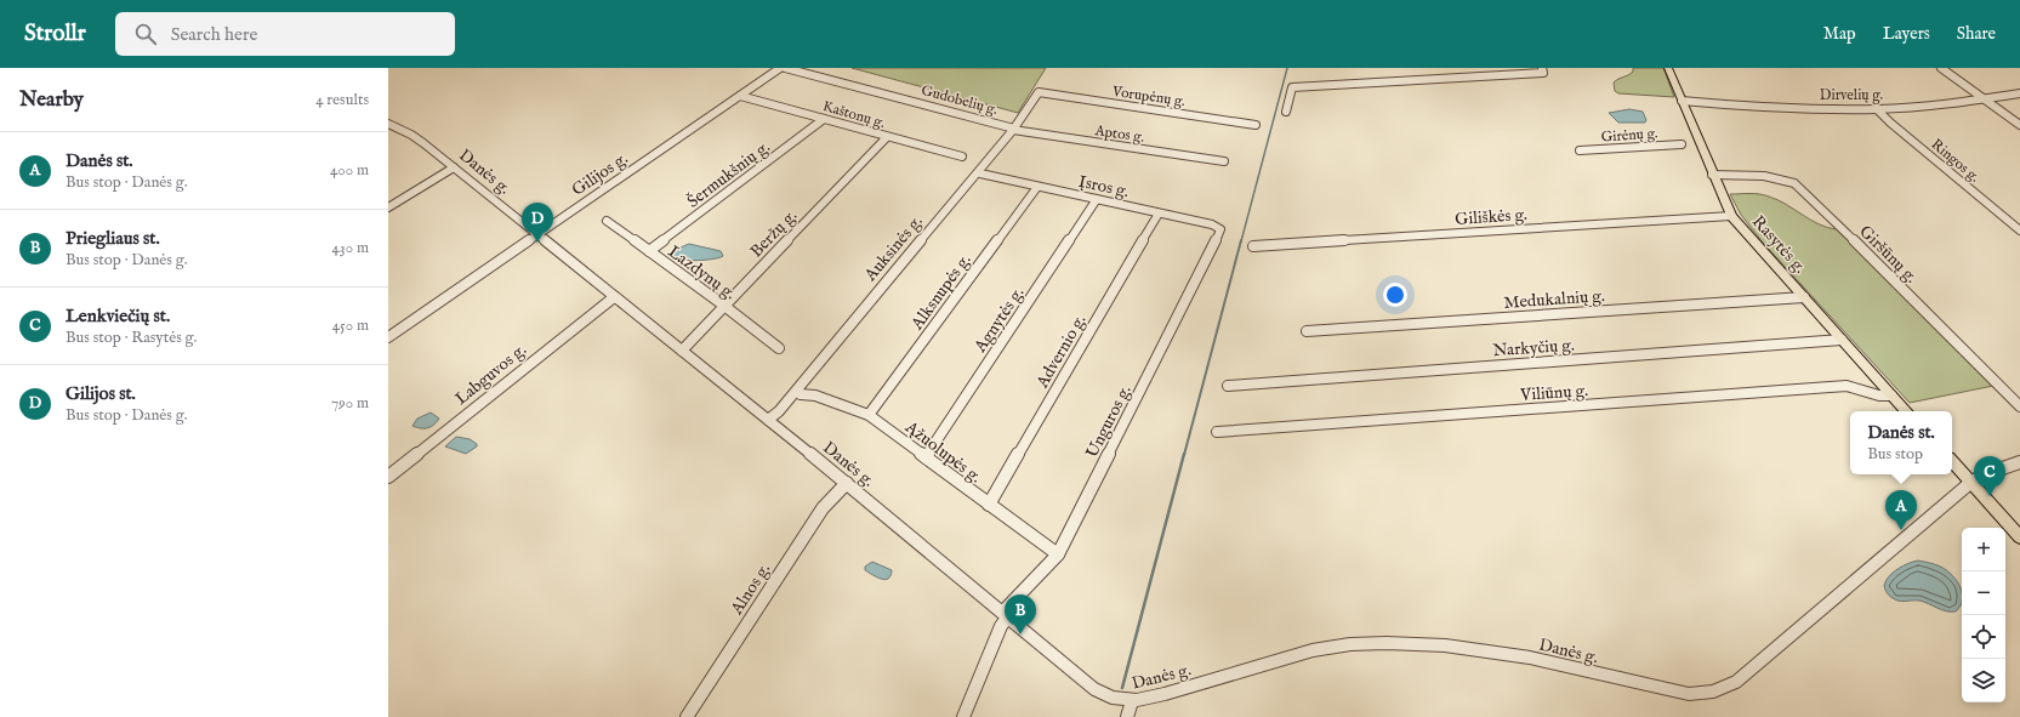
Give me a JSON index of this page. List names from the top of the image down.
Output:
{
  "streets": {
    "main road": ["Rasytės g."],
    "street": [
      "Dirvelių g.",
      "Vorupėnų g.",
      "Gudobelių g.",
      "Kaštonų g.",
      "Aptos g.",
      "Girėnų g.",
      "Ringos g.",
      "Danės g.",
      "Gilijos g.",
      "Šermukšnių g.",
      "Įsros g.",
      "Giliškės g.",
      "Beržų g.",
      "Auksinės g.",
      "Giršūnų g.",
      "Lazdynų g.",
      "Alksnupės g.",
      "Medukalnių g.",
      "Agnytės g.",
      "Narkyčių g.",
      "Advernio g.",
      "Labguvos g.",
      "Viliūnų g.",
      "Unguros g.",
      "Ąžuolupės g.",
      "Alnos g."
    ]
  },
  "crossings": [
    ["Dirvelių g.", "Ringos g."],
    ["Dirvelių g.", "Rasytės g."],
    ["Vorupėnų g.", "Auksinės g."],
    ["Gudobelių g.", "Aptos g."],
    ["Gudobelių g.", "Auksinės g."],
    ["Kaštonų g.", "Gilijos g."],
    ["Kaštonų g.", "Šermukšnių g."],
    ["Kaštonų g.", "Beržų g."],
    ["Aptos g.", "Auksinės g."],
    ["Danės g.", "Gilijos g."],
    ["Danės g.", "Beržų g."],
    ["Danės g.", "Auksinės g."],
    ["Danės g.", "Labguvos g."],
    ["Danės g.", "Unguros g."],
    ["Danės g.", "Alnos g."],
    ["Šermukšnių g.", "Lazdynų g."],
    ["Įsros g.", "Alksnupės g."],
    ["Įsros g.", "Agnytės g."],
    ["Įsros g.", "Advernio g."],
    ["Įsros g.", "Unguros g."],
    ["Giliškės g.", "Rasytės g."],
    ["Beržų g.", "Lazdynų g."],
    ["Rasytės g.", "Giršūnų g."],
    ["Rasytės g.", "Medukalnių g."],
    ["Rasytės g.", "Narkyčių g."],
    ["Rasytės g.", "Viliūnų g."],
    ["Alksnupės g.", "Ąžuolupės g."],
    ["Agnytės g.", "Ąžuolupės g."],
    ["Advernio g.", "Ąžuolupės g."],
    ["Unguros g.", "Ąžuolupės g."]
  ],
  "page": {
    "header": "Strollr",
    "search": "Search here",
    "nav": ["Map", "Layers", "Share"],
    "heading": ["Nearby", "4 results"],
    "list": [
      {
        "mark": "A",
        "name": "Danės st.",
        "note": "Bus stop · Danės g.",
        "value": "400 m"
      },
      {
        "mark": "B",
        "name": "Priegliaus st.",
        "note": "Bus stop · Danės g.",
        "value": "430 m"
      },
      {
        "mark": "C",
        "name": "Lenkviečių st.",
        "note": "Bus stop · Rasytės g.",
        "value": "450 m"
      },
      {
        "mark": "D",
        "name": "Gilijos st.",
        "note": "Bus stop · Danės g.",
        "value": "790 m"
      }
    ],
    "pins": [
      "D",
      "C",
      "A",
      "B"
    ],
    "popup": ["Danės st.", "Bus stop"],
    "map_buttons": ["+", "−"]
  }
}
